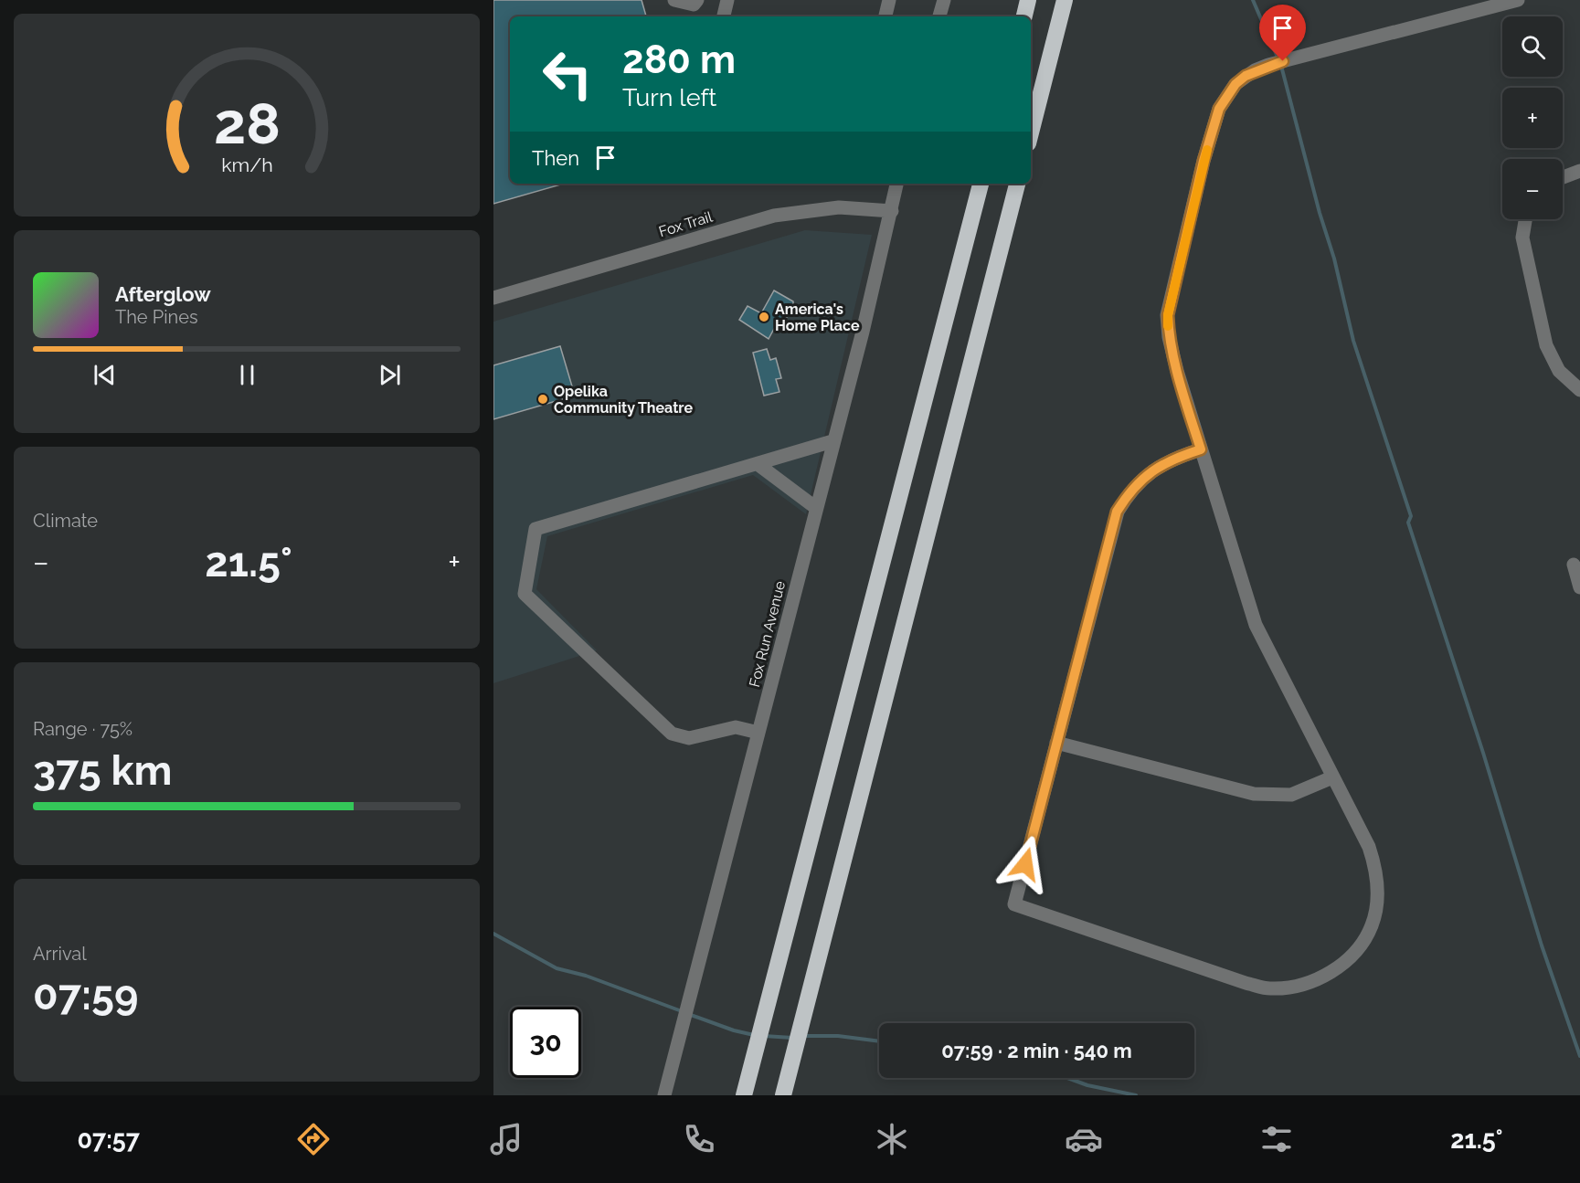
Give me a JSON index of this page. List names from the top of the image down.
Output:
{
  "streets": {
    "street": ["Fox Trail", "Fox Run Avenue"]
  },
  "crossings": [
    ["Fox Trail", "Fox Run Avenue"]
  ],
  "places": ["America's Home Place", "Opelika Community Theatre"],
  "page": {
    "map_buttons": ["+", "−"],
    "turn": ["280 m", "Turn left"],
    "then": "Then",
    "song": ["Afterglow", "The Pines"],
    "tile": [
      "Climate",
      ["Range · 75%", "375 km"],
      ["Arrival", "07:59"]
    ],
    "heat": ["−", "21.5°", "+"],
    "limit": "30",
    "trip": "07:59 · 2 min · 540 m",
    "tabs": ["07:57", "21.5°"],
    "gauge": ["28", "km/h"]
  }
}
